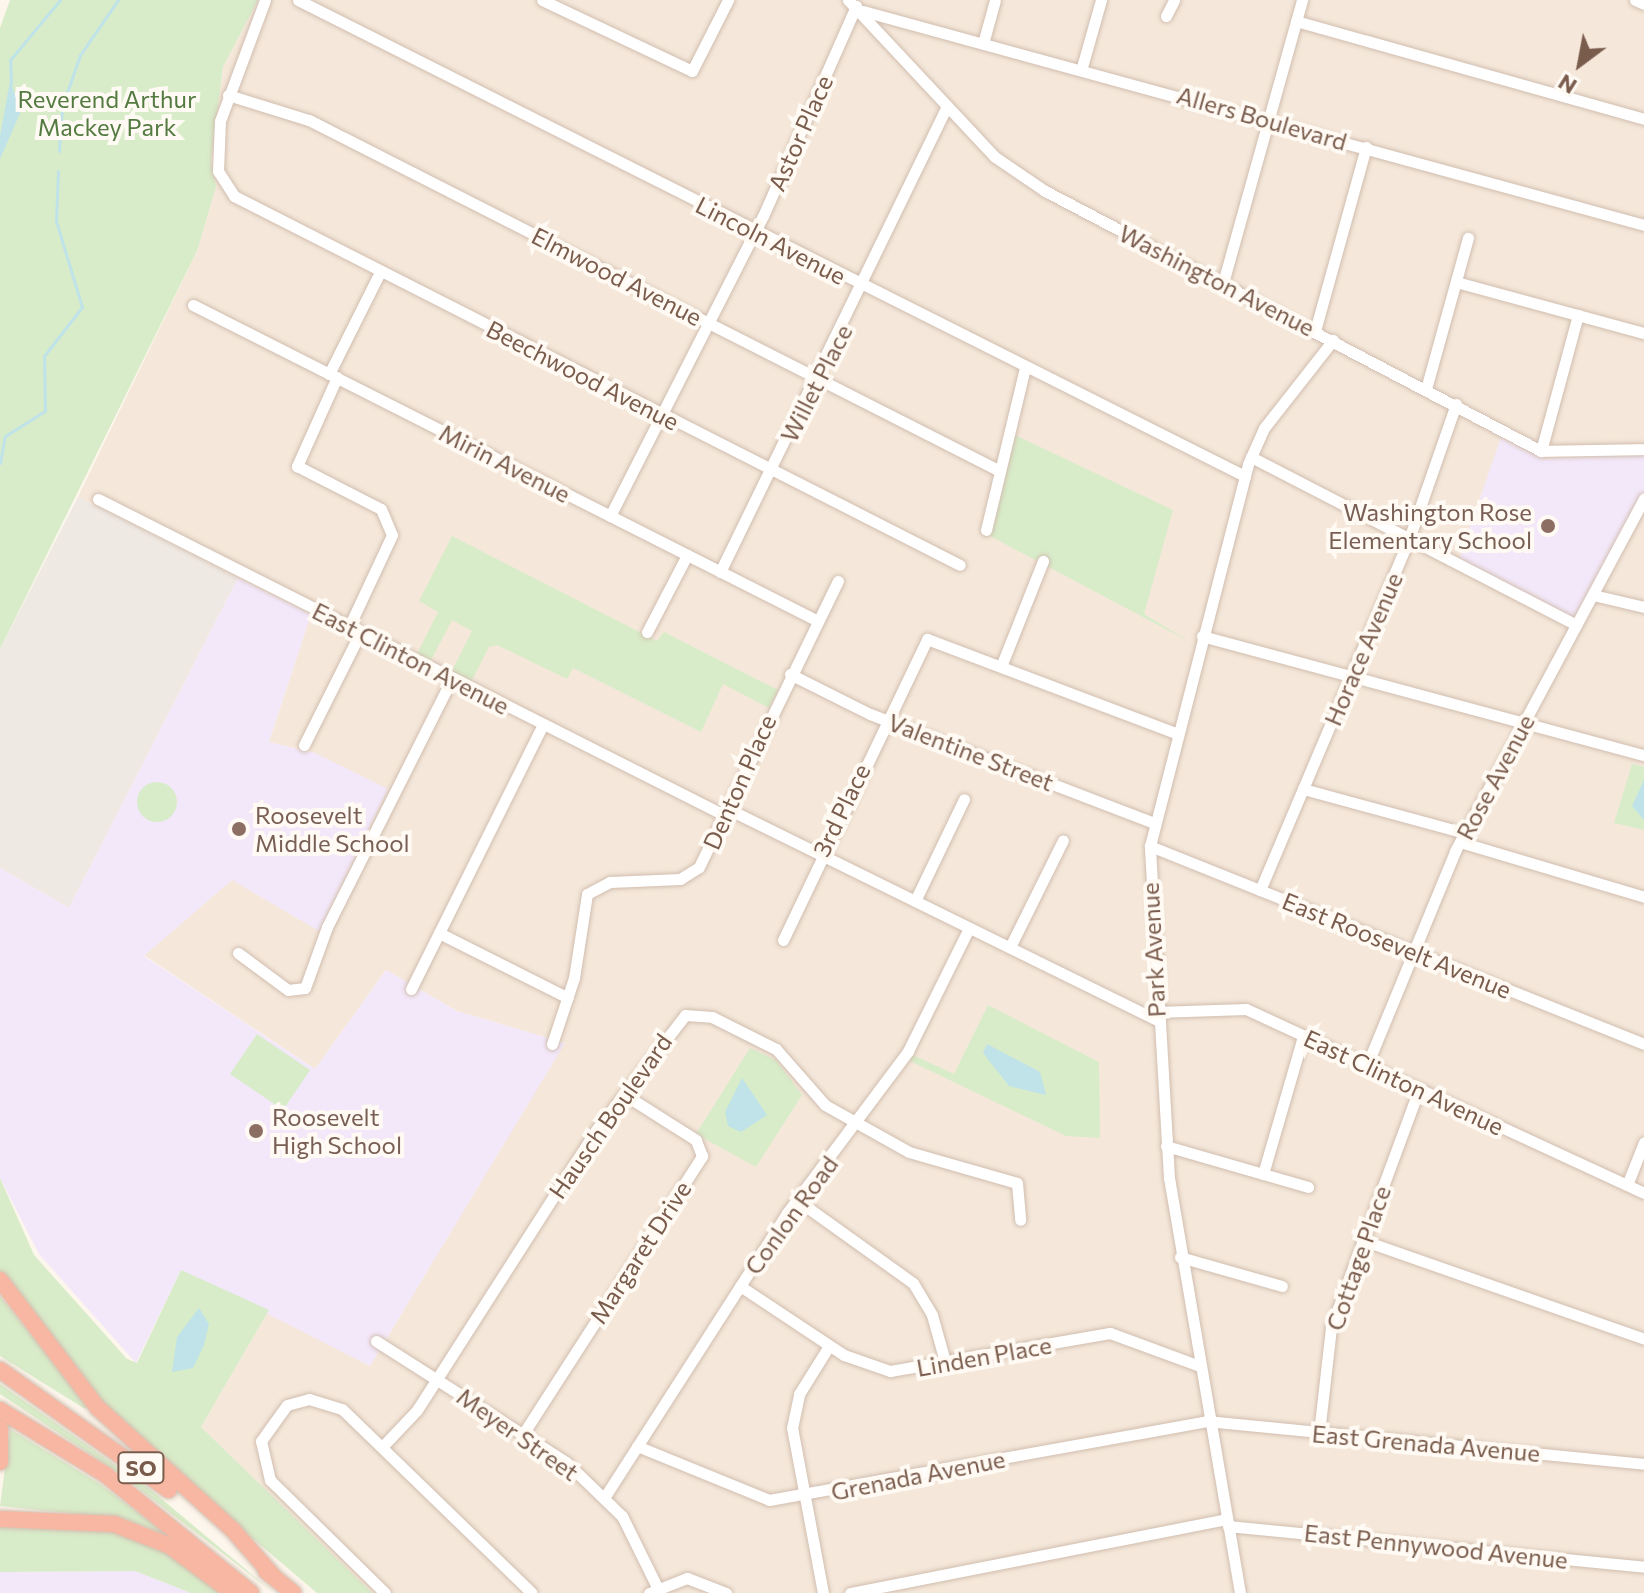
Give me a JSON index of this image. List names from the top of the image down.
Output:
{
  "streets": {
    "highway": ["SO"],
    "street": [
      "Allers Boulevard",
      "Astor Place",
      "Lincoln Avenue",
      "Elmwood Avenue",
      "Washington Avenue",
      "Beechwood Avenue",
      "Willet Place",
      "Mirin Avenue",
      "Horace Avenue",
      "East Clinton Avenue",
      "Valentine Street",
      "Rose Avenue",
      "Denton Place",
      "3rd Place",
      "East Roosevelt Avenue",
      "Park Avenue",
      "Hausch Boulevard",
      "Conlon Road",
      "Margaret Drive",
      "Cottage Place",
      "Linden Place",
      "Meyer Street",
      "East Grenada Avenue",
      "Grenada Avenue",
      "East Pennywood Avenue"
    ]
  },
  "crossings": [
    ["Allers Boulevard", "Astor Place"],
    ["Allers Boulevard", "Washington Avenue"],
    ["Astor Place", "Lincoln Avenue"],
    ["Astor Place", "Elmwood Avenue"],
    ["Astor Place", "Washington Avenue"],
    ["Astor Place", "Beechwood Avenue"],
    ["Astor Place", "Mirin Avenue"],
    ["Lincoln Avenue", "Willet Place"],
    ["Lincoln Avenue", "Park Avenue"],
    ["Elmwood Avenue", "Beechwood Avenue"],
    ["Elmwood Avenue", "Willet Place"],
    ["Washington Avenue", "Willet Place"],
    ["Washington Avenue", "Horace Avenue"],
    ["Washington Avenue", "Park Avenue"],
    ["Beechwood Avenue", "Willet Place"],
    ["Willet Place", "Mirin Avenue"],
    ["Mirin Avenue", "Denton Place"],
    ["Horace Avenue", "East Roosevelt Avenue"],
    ["East Clinton Avenue", "Rose Avenue"],
    ["East Clinton Avenue", "Denton Place"],
    ["East Clinton Avenue", "3rd Place"],
    ["East Clinton Avenue", "Park Avenue"],
    ["East Clinton Avenue", "Cottage Place"],
    ["Valentine Street", "Denton Place"],
    ["Valentine Street", "3rd Place"],
    ["Valentine Street", "Park Avenue"],
    ["Rose Avenue", "East Roosevelt Avenue"],
    ["East Roosevelt Avenue", "Park Avenue"],
    ["Park Avenue", "Linden Place"],
    ["Park Avenue", "East Grenada Avenue"],
    ["Park Avenue", "Grenada Avenue"],
    ["Park Avenue", "East Pennywood Avenue"],
    ["Hausch Boulevard", "Conlon Road"],
    ["Hausch Boulevard", "Margaret Drive"],
    ["Hausch Boulevard", "Meyer Street"],
    ["Conlon Road", "Linden Place"],
    ["Conlon Road", "Meyer Street"],
    ["Conlon Road", "Grenada Avenue"],
    ["Margaret Drive", "Meyer Street"],
    ["Cottage Place", "East Grenada Avenue"],
    ["East Grenada Avenue", "Grenada Avenue"]
  ],
  "parks": ["Reverend Arthur Mackey Park"],
  "places": ["Washington Rose Elementary School", "Roosevelt Middle School", "Roosevelt High School"],
  "north": "bottom left"
}
